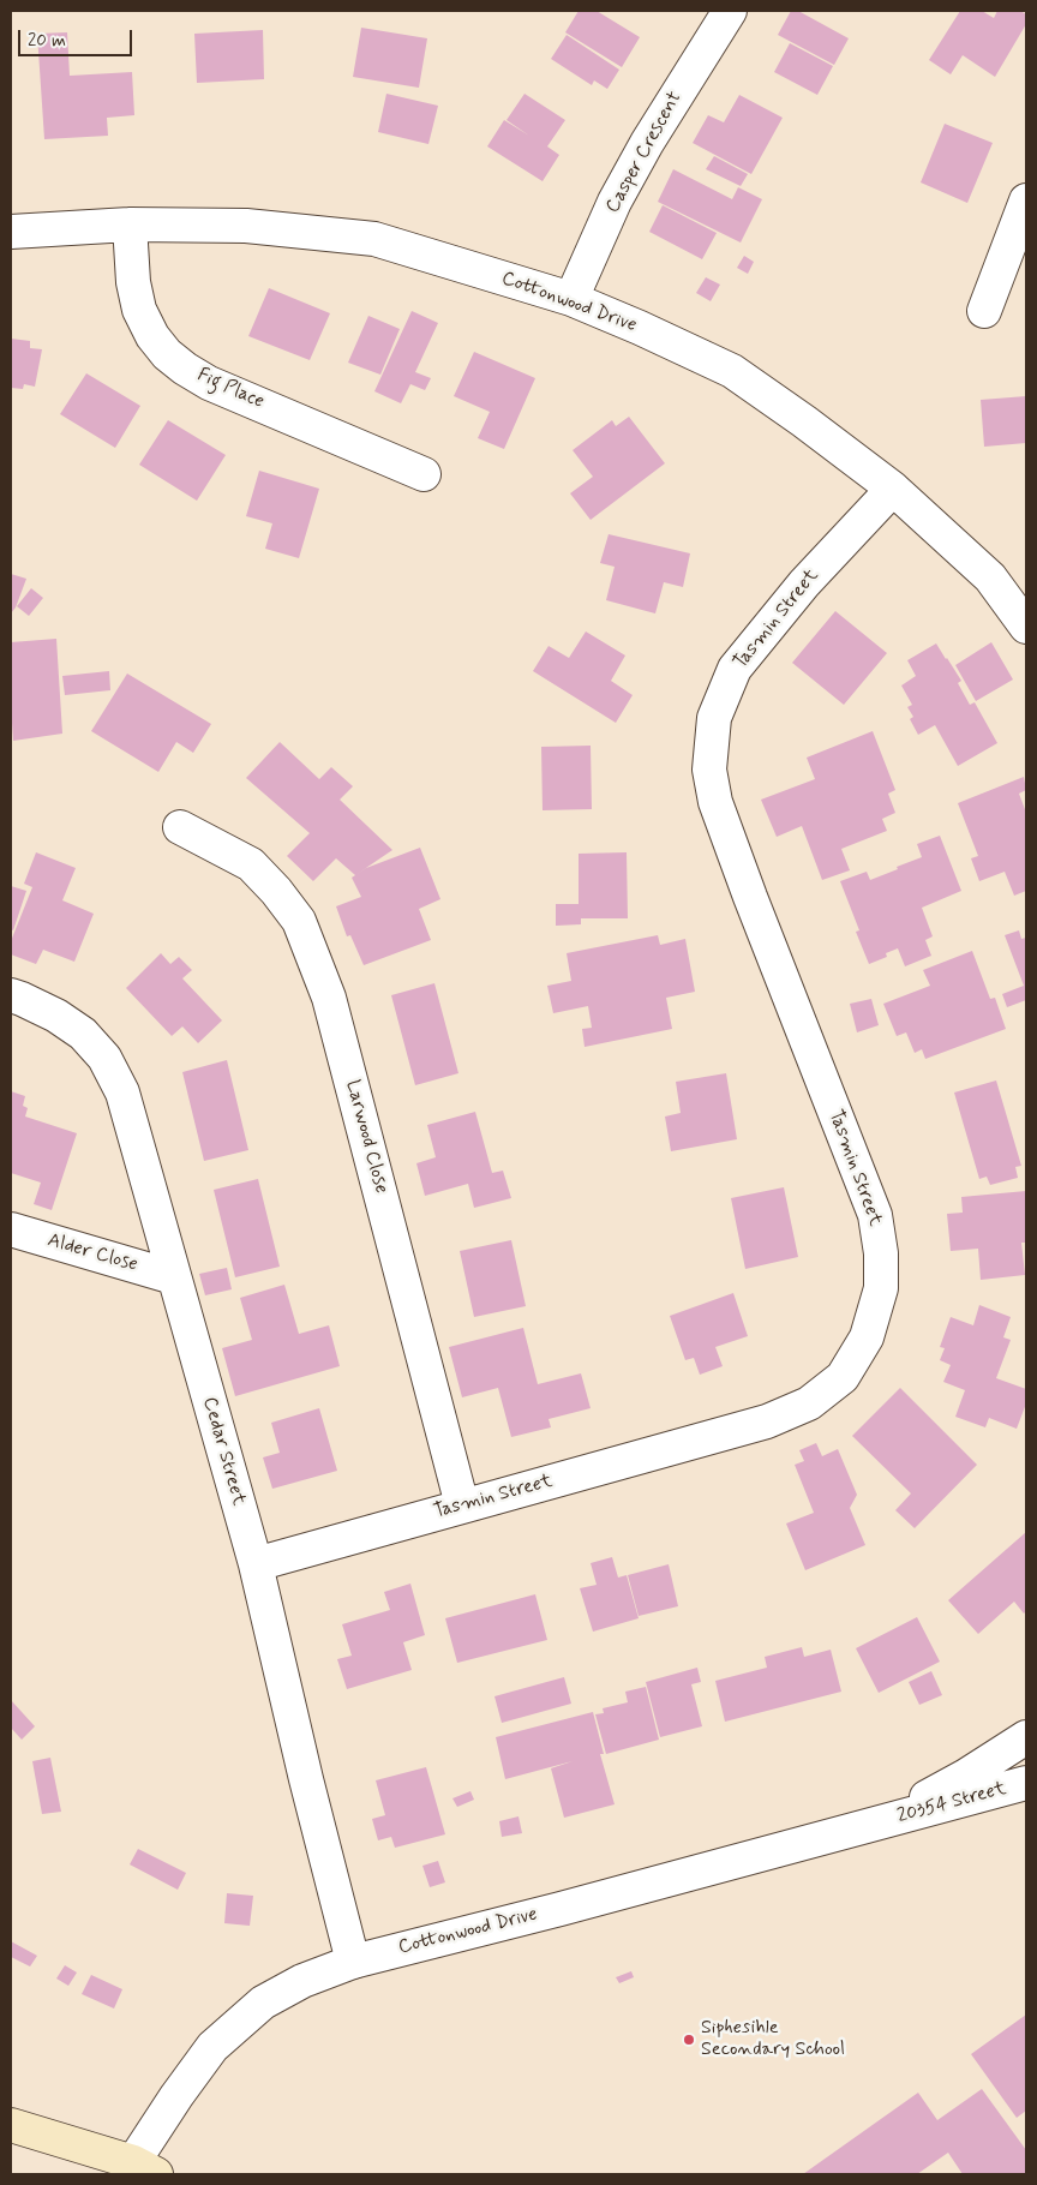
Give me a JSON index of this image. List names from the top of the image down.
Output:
{
  "streets": {
    "street": [
      "Casper Crescent",
      "Cottonwood Drive",
      "Fig Place",
      "Tasmin Street",
      "Larwood Close",
      "Alder Close",
      "Cedar Street",
      "20354 Street"
    ]
  },
  "crossings": [
    ["Casper Crescent", "Cottonwood Drive"],
    ["Cottonwood Drive", "Fig Place"],
    ["Cottonwood Drive", "Tasmin Street"],
    ["Cottonwood Drive", "Cedar Street"],
    ["Cottonwood Drive", "20354 Street"],
    ["Tasmin Street", "Larwood Close"],
    ["Tasmin Street", "Cedar Street"],
    ["Alder Close", "Cedar Street"]
  ],
  "places": ["Siphesihle Secondary School"],
  "scale_bar": "20 m"
}
